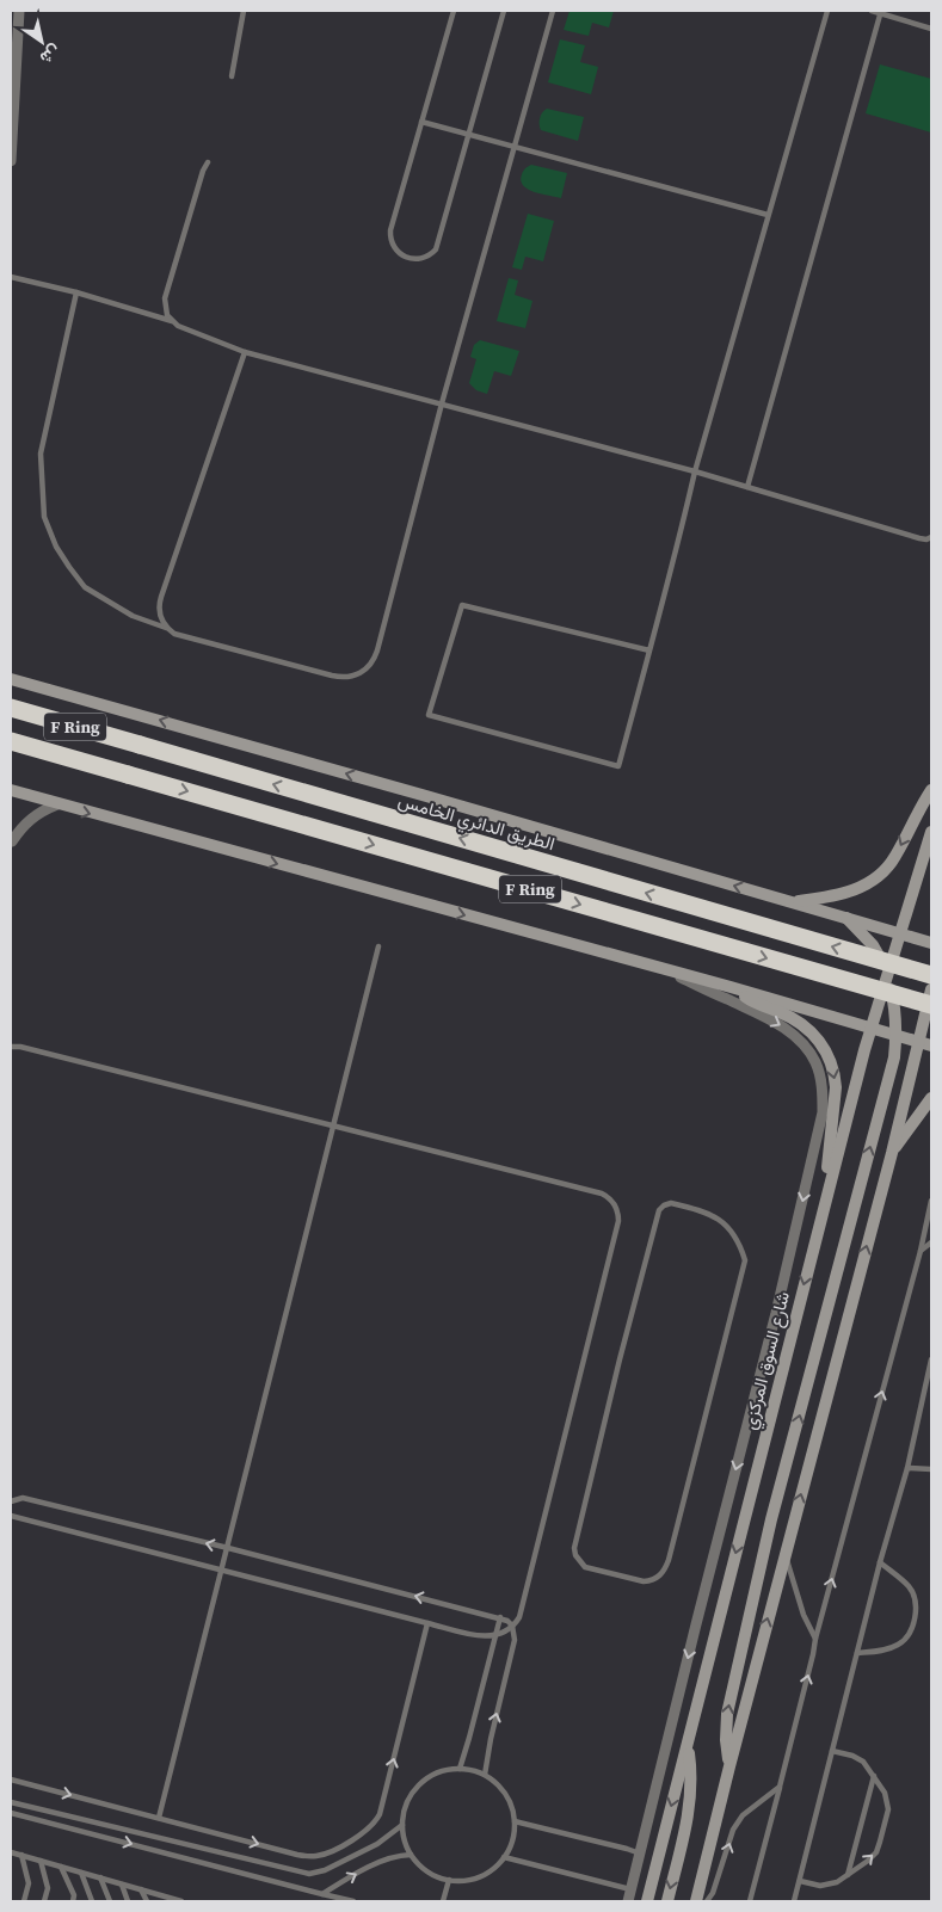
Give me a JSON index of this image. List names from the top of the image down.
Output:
{
  "streets": {
    "highway": ["F Ring", "الطريق الدائري الخامس"],
    "main road": ["شارع السوق المركزي"]
  },
  "crossings": [
    ["الطريق الدائري الخامس", "شارع السوق المركزي"]
  ],
  "one_way": ["شارع السوق المركزي"],
  "north": "bottom right"
}
